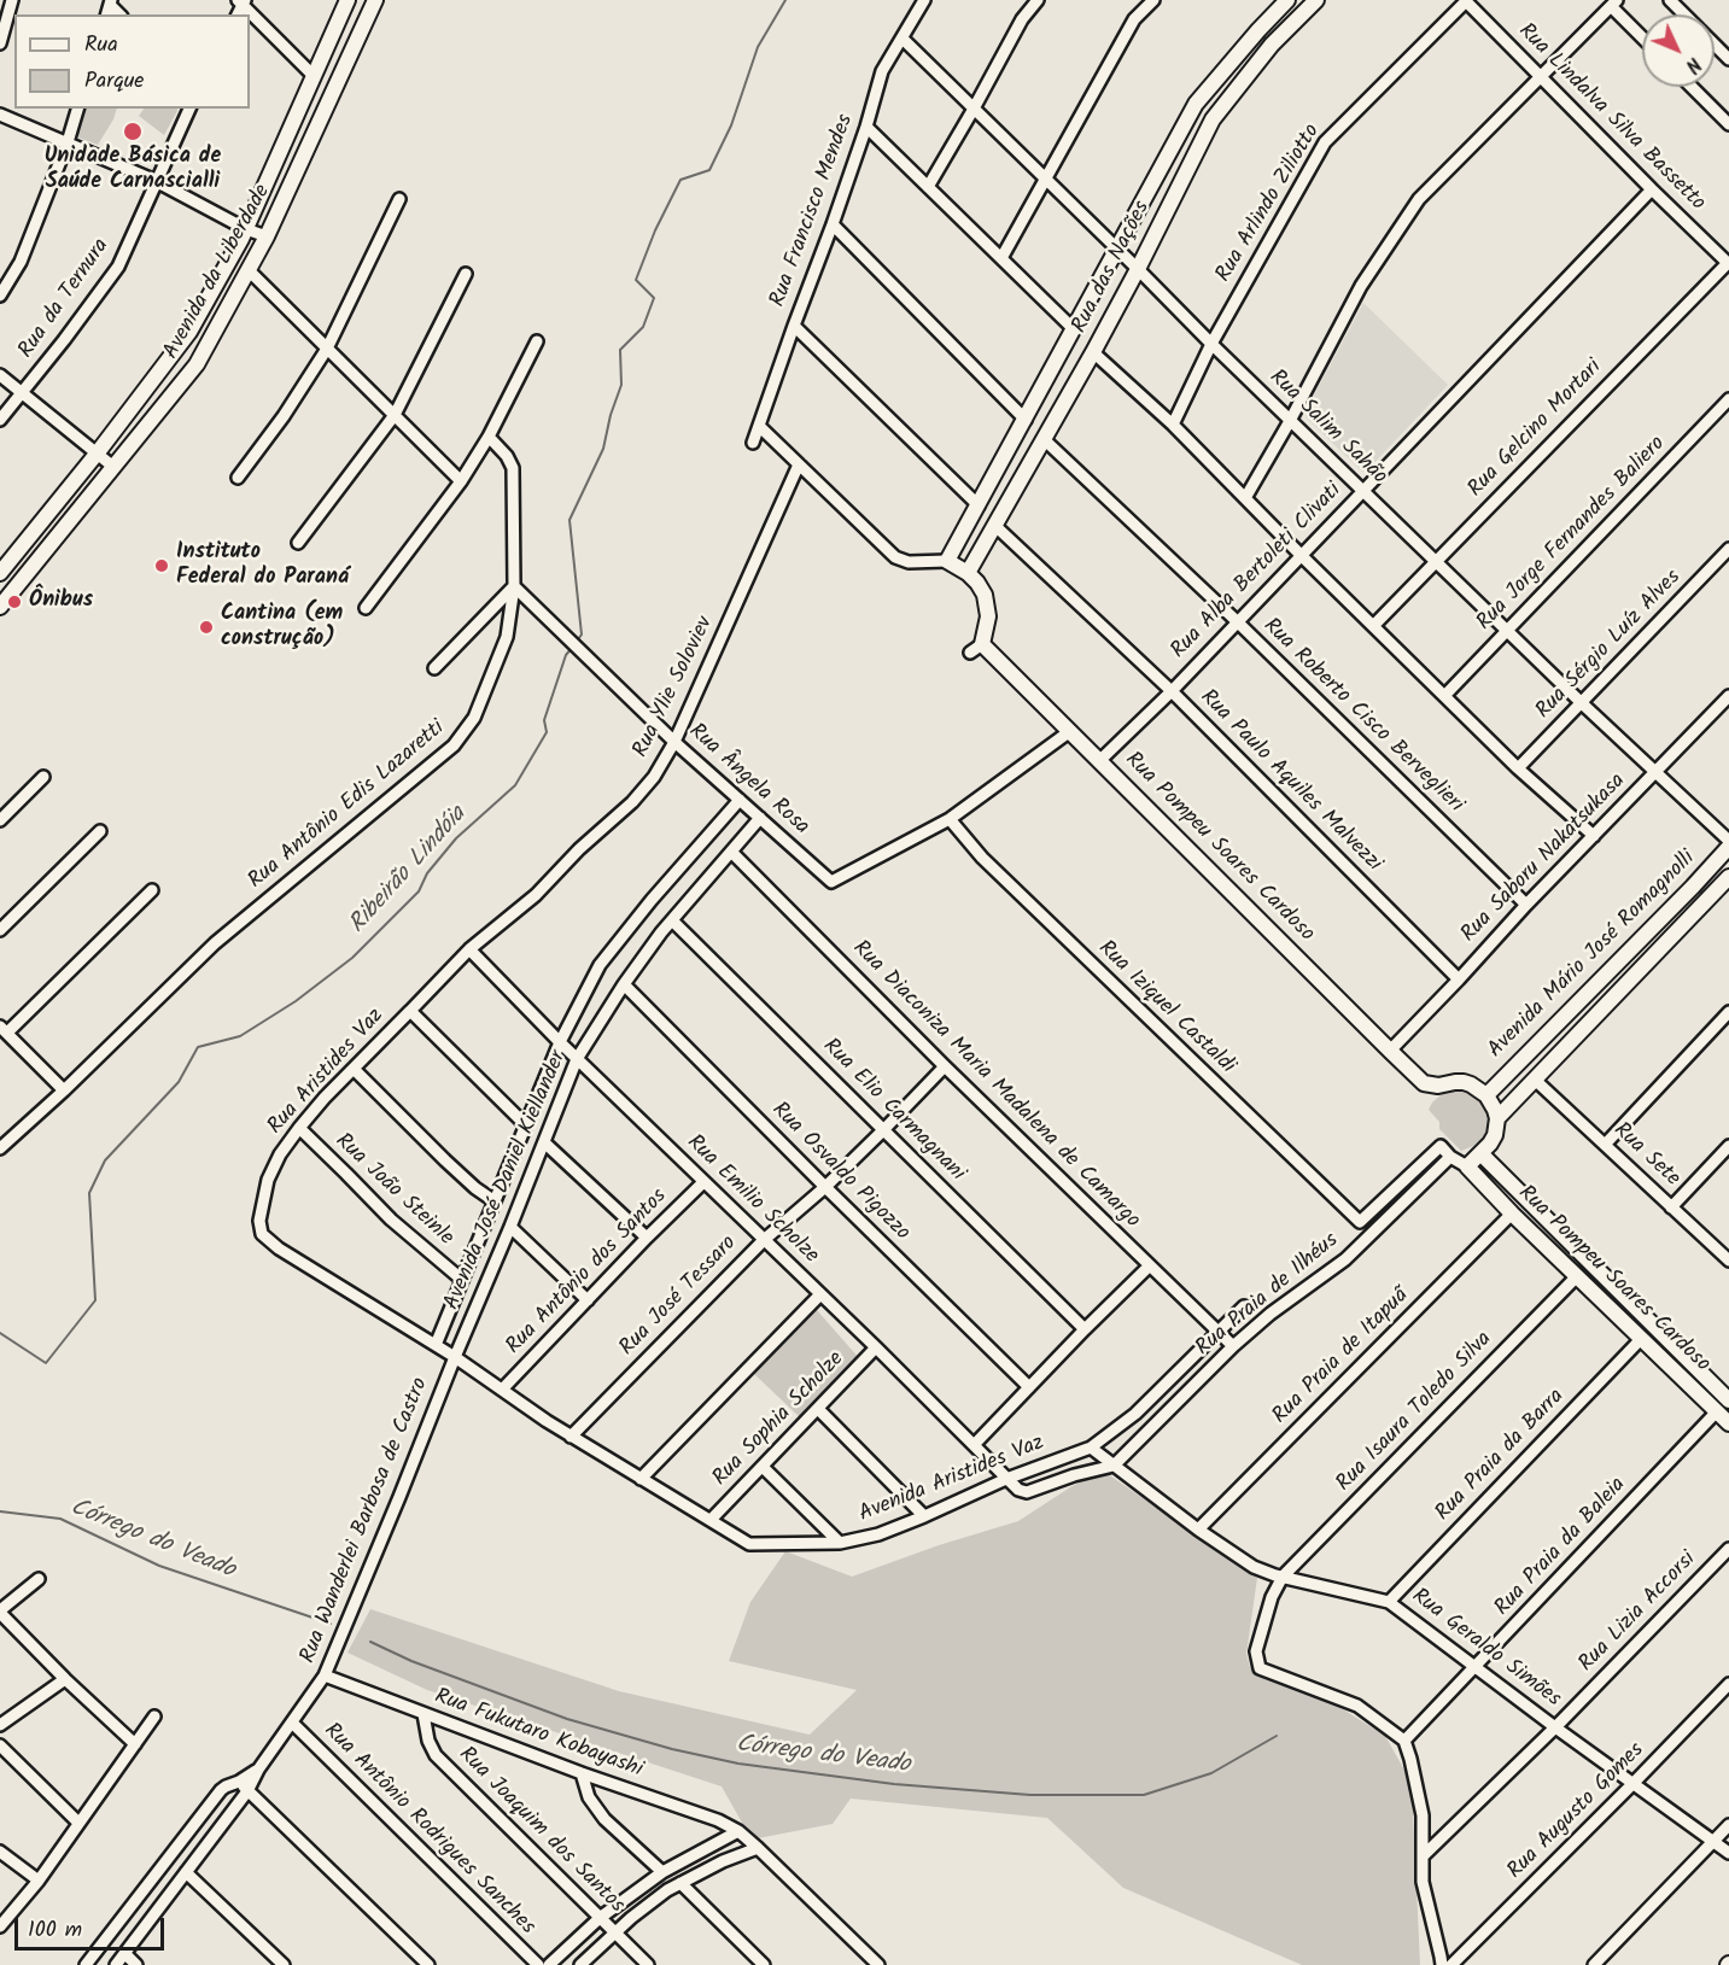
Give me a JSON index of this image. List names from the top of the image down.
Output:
{
  "streets": {
    "street": [
      "Rua Lindalva Silva Bassetto",
      "Rua Arlindo Ziliotto",
      "Rua Francisco Mendes",
      "Rua das Nações",
      "Avenida da Liberdade",
      "Rua da Ternura",
      "Rua Salim Sahão",
      "Rua Gelcino Mortari",
      "Rua Jorge Fernandes Baliero",
      "Rua Alba Bertoleti Clivati",
      "Rua Sérgio Luíz Alves",
      "Rua Ylie Soloviev",
      "Rua Roberto Cisco Berveglieri",
      "Rua Ângela Rosa",
      "Rua Paulo Aquiles Malvezzi",
      "Rua Antônio Edis Lazaretti",
      "Rua Pompeu Soares Cardoso",
      "Rua Saboru Nakatsukasa",
      "Avenida Mário José Romagnolli",
      "Rua Iziquel Castaldi",
      "Rua Aristides Vaz",
      "Rua Diaconiza Maria Madalena de Camargo",
      "Rua Elio Carmagnani",
      "Rua Sete",
      "Rua Osvaldo Pigozzo",
      "Avenida José Daniel Kiellander",
      "Rua João Steinle",
      "Rua Emilio Scholze",
      "Rua Antônio dos Santos",
      "Rua Praia de Ilhéus",
      "Rua José Tessaro",
      "Rua Praia de Itapuã",
      "Rua Isaura Toledo Silva",
      "Rua Sophia Scholze",
      "Rua Praia da Barra",
      "Avenida Aristides Vaz",
      "Rua Wanderlei Barbosa de Castro",
      "Rua Praia da Baleia",
      "Rua Lizia Accorsi",
      "Rua Geraldo Simões",
      "Rua Fukutaro Kobayashi",
      "Rua Augusto Gomes",
      "Rua Antônio Rodrigues Sanches",
      "Rua Joaquim dos Santos"
    ]
  },
  "crossings": [
    ["Rua Lindalva Silva Bassetto", "Rua Arlindo Ziliotto"],
    ["Rua Lindalva Silva Bassetto", "Rua Gelcino Mortari"],
    ["Rua Lindalva Silva Bassetto", "Rua Alba Bertoleti Clivati"],
    ["Rua Arlindo Ziliotto", "Rua Salim Sahão"],
    ["Rua Francisco Mendes", "Rua Salim Sahão"],
    ["Rua das Nações", "Rua Salim Sahão"],
    ["Rua das Nações", "Rua Roberto Cisco Berveglieri"],
    ["Rua das Nações", "Rua Paulo Aquiles Malvezzi"],
    ["Rua das Nações", "Rua Pompeu Soares Cardoso"],
    ["Rua Salim Sahão", "Rua Gelcino Mortari"],
    ["Rua Salim Sahão", "Rua Jorge Fernandes Baliero"],
    ["Rua Salim Sahão", "Rua Alba Bertoleti Clivati"],
    ["Rua Salim Sahão", "Rua Sérgio Luíz Alves"],
    ["Rua Salim Sahão", "Rua Saboru Nakatsukasa"],
    ["Rua Alba Bertoleti Clivati", "Rua Roberto Cisco Berveglieri"],
    ["Rua Alba Bertoleti Clivati", "Rua Paulo Aquiles Malvezzi"],
    ["Rua Alba Bertoleti Clivati", "Rua Pompeu Soares Cardoso"],
    ["Rua Ylie Soloviev", "Rua Ângela Rosa"],
    ["Rua Ylie Soloviev", "Rua Aristides Vaz"],
    ["Rua Ylie Soloviev", "Rua Emilio Scholze"],
    ["Rua Roberto Cisco Berveglieri", "Rua Saboru Nakatsukasa"],
    ["Rua Ângela Rosa", "Rua Antônio Edis Lazaretti"],
    ["Rua Ângela Rosa", "Rua Iziquel Castaldi"],
    ["Rua Ângela Rosa", "Avenida José Daniel Kiellander"],
    ["Rua Paulo Aquiles Malvezzi", "Rua Saboru Nakatsukasa"],
    ["Rua Pompeu Soares Cardoso", "Rua Saboru Nakatsukasa"],
    ["Rua Pompeu Soares Cardoso", "Avenida Mário José Romagnolli"],
    ["Rua Pompeu Soares Cardoso", "Rua Praia de Itapuã"],
    ["Rua Pompeu Soares Cardoso", "Rua Isaura Toledo Silva"],
    ["Rua Pompeu Soares Cardoso", "Rua Praia da Barra"],
    ["Rua Pompeu Soares Cardoso", "Rua Praia da Baleia"],
    ["Avenida Mário José Romagnolli", "Rua Sete"],
    ["Rua Iziquel Castaldi", "Rua Praia de Ilhéus"],
    ["Rua Aristides Vaz", "Avenida José Daniel Kiellander"],
    ["Rua Aristides Vaz", "Rua João Steinle"],
    ["Rua Aristides Vaz", "Avenida Aristides Vaz"],
    ["Rua Aristides Vaz", "Rua Wanderlei Barbosa de Castro"],
    ["Rua Diaconiza Maria Madalena de Camargo", "Avenida José Daniel Kiellander"],
    ["Rua Diaconiza Maria Madalena de Camargo", "Rua Praia de Ilhéus"],
    ["Rua Diaconiza Maria Madalena de Camargo", "Rua José Tessaro"],
    ["Rua Diaconiza Maria Madalena de Camargo", "Avenida Aristides Vaz"],
    ["Rua Elio Carmagnani", "Avenida José Daniel Kiellander"],
    ["Rua Elio Carmagnani", "Rua José Tessaro"],
    ["Rua Osvaldo Pigozzo", "Avenida José Daniel Kiellander"],
    ["Rua Osvaldo Pigozzo", "Rua José Tessaro"],
    ["Avenida José Daniel Kiellander", "Rua João Steinle"],
    ["Avenida José Daniel Kiellander", "Rua Emilio Scholze"],
    ["Avenida José Daniel Kiellander", "Avenida Aristides Vaz"],
    ["Avenida José Daniel Kiellander", "Rua Wanderlei Barbosa de Castro"],
    ["Rua Emilio Scholze", "Rua Antônio dos Santos"],
    ["Rua Emilio Scholze", "Rua José Tessaro"],
    ["Rua Emilio Scholze", "Rua Sophia Scholze"],
    ["Rua Emilio Scholze", "Avenida Aristides Vaz"],
    ["Rua Antônio dos Santos", "Avenida Aristides Vaz"],
    ["Rua Praia de Ilhéus", "Rua Geraldo Simões"],
    ["Rua José Tessaro", "Avenida Aristides Vaz"],
    ["Rua Praia de Itapuã", "Rua Geraldo Simões"],
    ["Rua Isaura Toledo Silva", "Rua Geraldo Simões"],
    ["Rua Sophia Scholze", "Avenida Aristides Vaz"],
    ["Rua Praia da Barra", "Rua Geraldo Simões"],
    ["Avenida Aristides Vaz", "Rua Wanderlei Barbosa de Castro"],
    ["Avenida Aristides Vaz", "Rua Geraldo Simões"],
    ["Rua Wanderlei Barbosa de Castro", "Rua Fukutaro Kobayashi"],
    ["Rua Wanderlei Barbosa de Castro", "Rua Antônio Rodrigues Sanches"],
    ["Rua Praia da Baleia", "Rua Geraldo Simões"],
    ["Rua Lizia Accorsi", "Rua Geraldo Simões"],
    ["Rua Geraldo Simões", "Rua Augusto Gomes"],
    ["Rua Fukutaro Kobayashi", "Rua Joaquim dos Santos"]
  ],
  "water": ["Ribeirão Lindóia", "Córrego do Veado"],
  "places": [
    "Unidade Básica de Saúde Carnascialli",
    "Instituto Federal do Paraná",
    "Ônibus",
    "Cantina (em construção)"
  ],
  "legend": ["Rua", "Parque"],
  "scale_bar": "100 m",
  "north": "bottom right"
}
